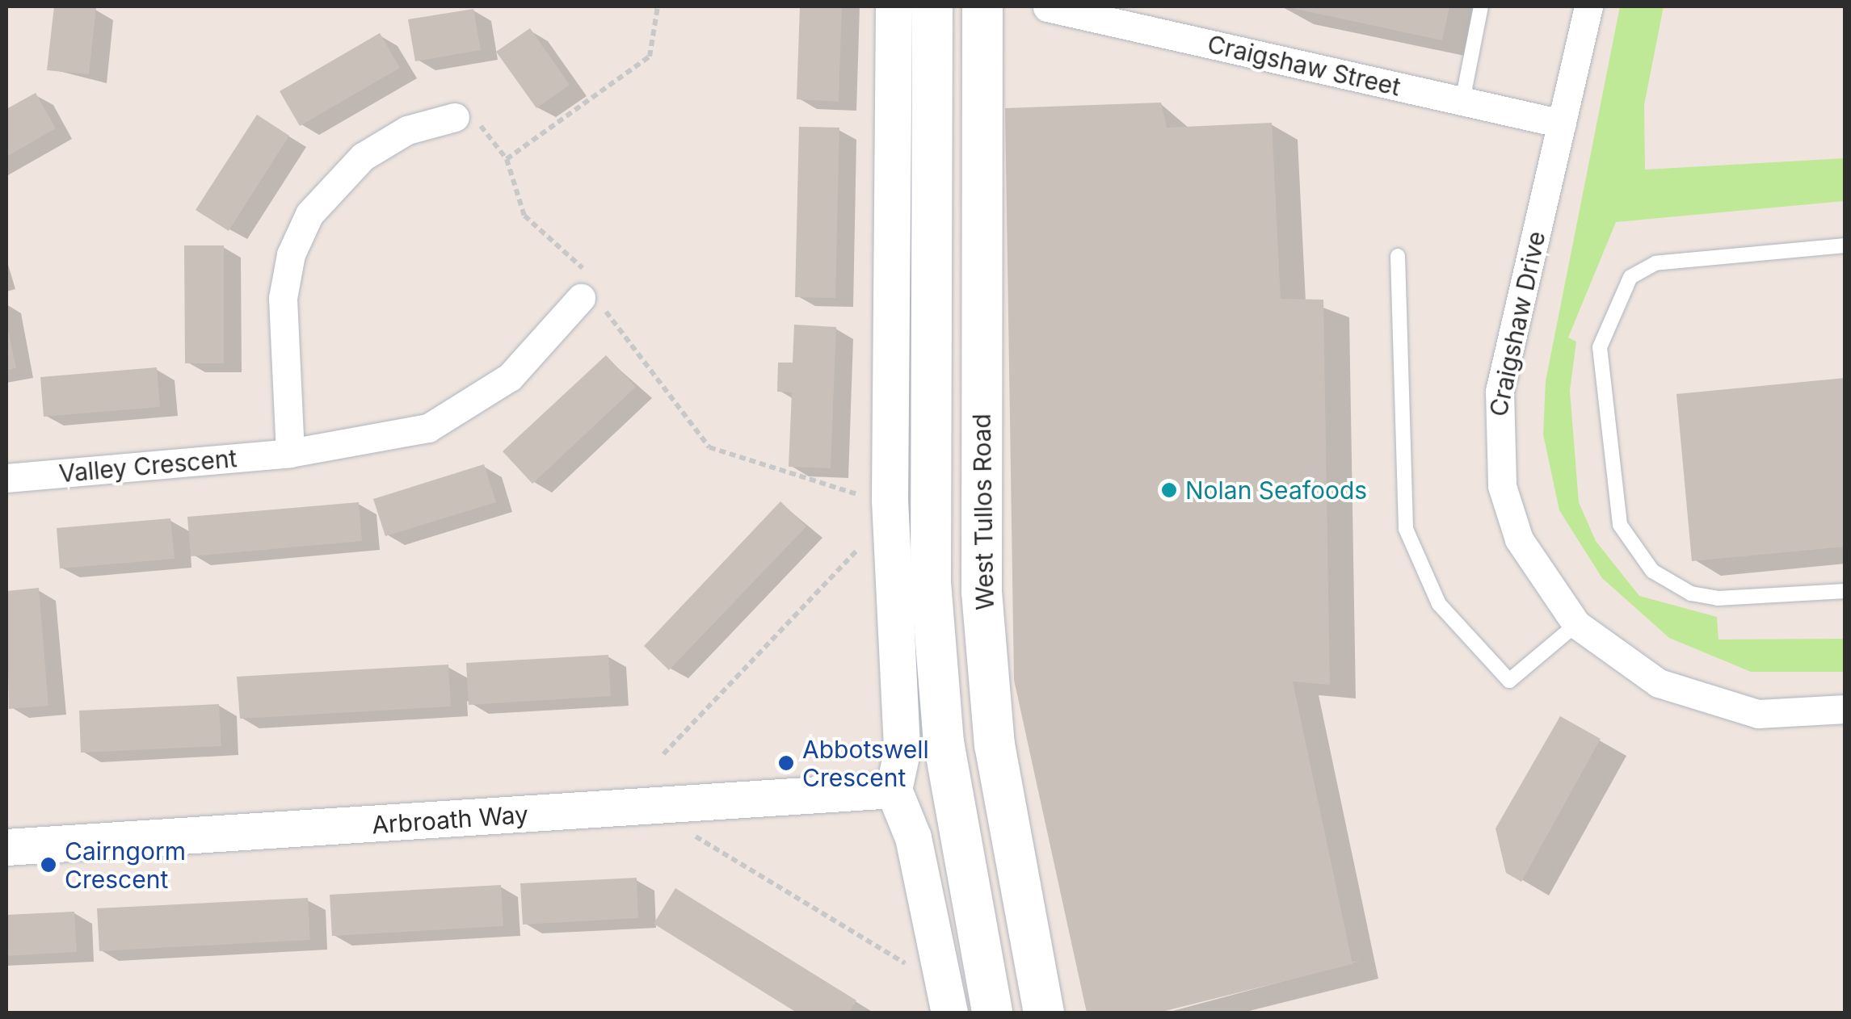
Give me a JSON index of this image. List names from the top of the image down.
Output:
{
  "streets": {
    "main road": ["West Tullos Road"],
    "street": [
      "Craigshaw Street",
      "Craigshaw Drive",
      "Valley Crescent",
      "Arbroath Way"
    ]
  },
  "crossings": [
    ["Craigshaw Street", "Craigshaw Drive"]
  ],
  "places": ["Nolan Seafoods", "Abbotswell Crescent", "Cairngorm Crescent"]
}
